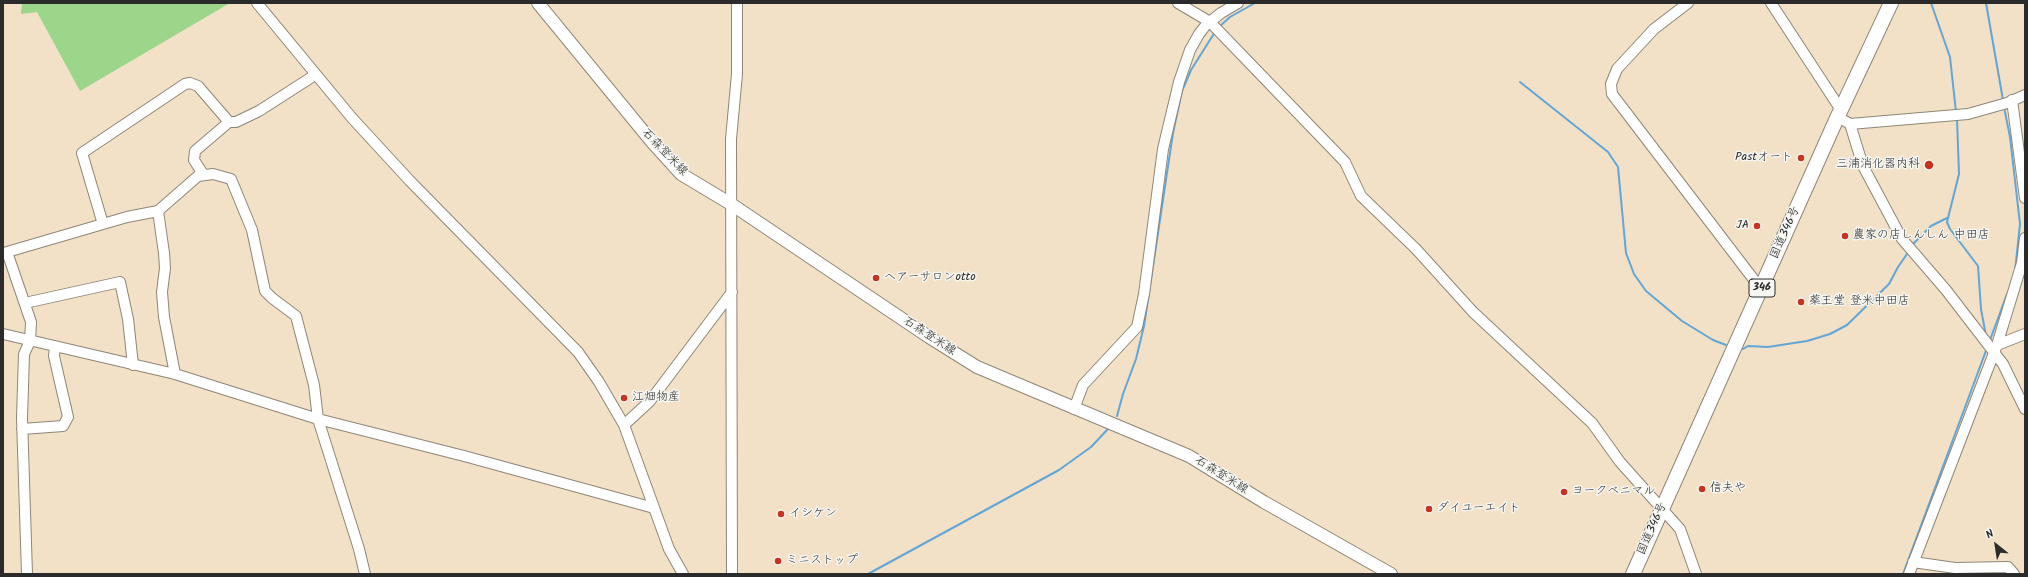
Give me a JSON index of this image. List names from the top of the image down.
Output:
{
  "streets": {
    "highway": ["国道346号", "346"],
    "main road": ["石森登米線"]
  },
  "places": [
    "Pastオート",
    "三浦消化器内科",
    "JA",
    "農家の店しんしん 中田店",
    "ヘアーサロンotto",
    "薬王堂 登米中田店",
    "江畑物産",
    "信夫や",
    "ヨークベニマル",
    "ダイユーエイト",
    "イシケン",
    "ミニストップ"
  ],
  "north": "top left"
}
